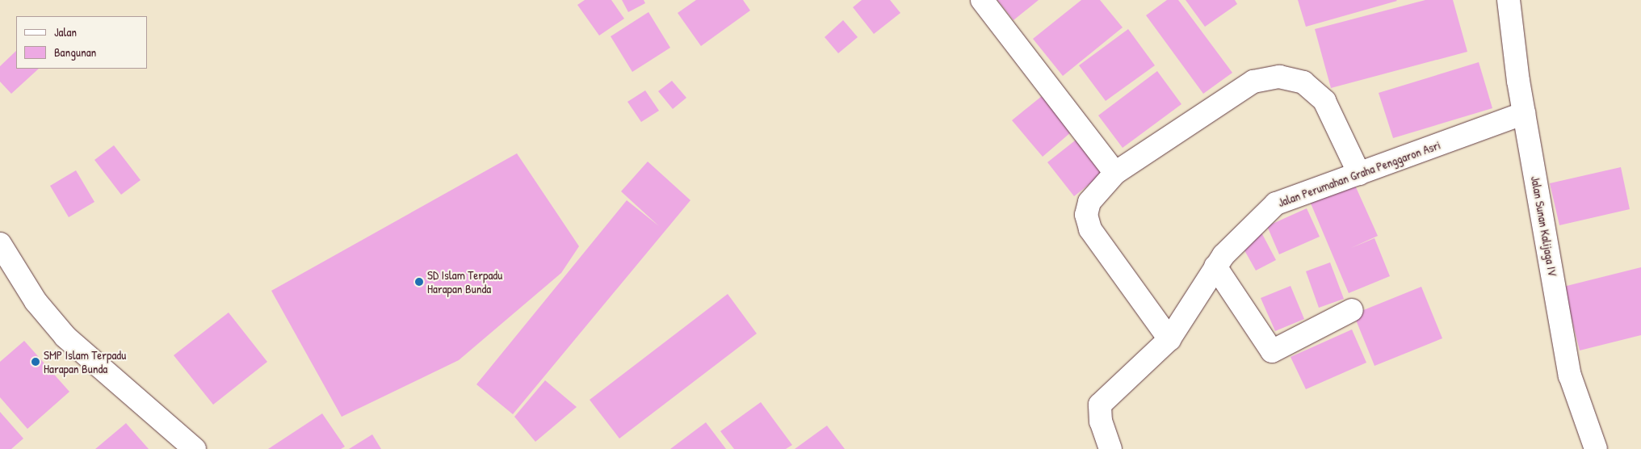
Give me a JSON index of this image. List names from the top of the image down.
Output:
{
  "streets": {
    "street": ["Jalan Perumahan Graha Penggaron Asri", "Jalan Sunan Kalijaga IV"]
  },
  "crossings": [
    ["Jalan Perumahan Graha Penggaron Asri", "Jalan Sunan Kalijaga IV"]
  ],
  "places": ["SD Islam Terpadu Harapan Bunda", "SMP Islam Terpadu Harapan Bunda"],
  "legend": ["Jalan", "Bangunan"]
}
